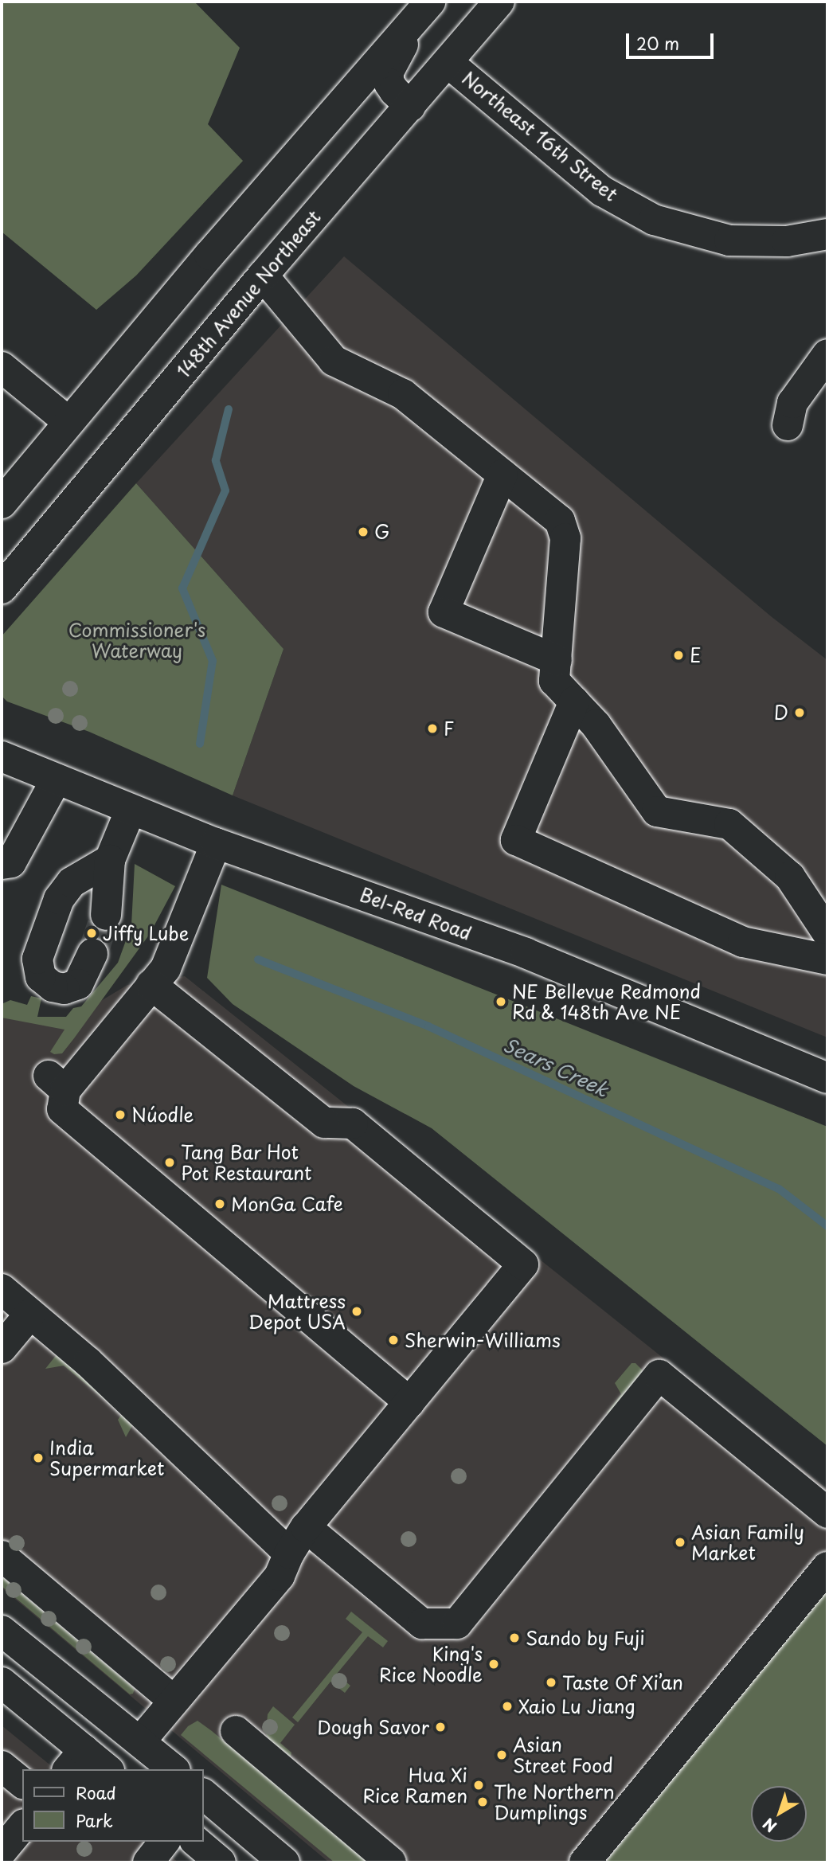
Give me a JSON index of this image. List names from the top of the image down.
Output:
{
  "streets": {
    "main road": ["Northeast 16th Street", "148th Avenue Northeast", "Bel-Red Road"]
  },
  "crossings": [
    ["Northeast 16th Street", "148th Avenue Northeast"]
  ],
  "water": ["Sears Creek"],
  "parks": ["Commissioner's Waterway"],
  "places": [
    "G",
    "E",
    "D",
    "F",
    "Jiffy Lube",
    "NE Bellevue Redmond Rd & 148th Ave NE",
    "Núodle",
    "Tang Bar Hot Pot Restaurant",
    "MonGa Cafe",
    "Mattress Depot USA",
    "Sherwin-Williams",
    "India Supermarket",
    "Asian Family Market",
    "Sando by Fuji",
    "King's Rice Noodle",
    "Taste Of Xi’an",
    "Xaio Lu Jiang",
    "Dough Savor",
    "Asian Street Food",
    "Hua Xi Rice Ramen",
    "The Northern Dumplings"
  ],
  "legend": ["Road", "Park"],
  "scale_bar": "20 m",
  "north": "bottom left"
}
